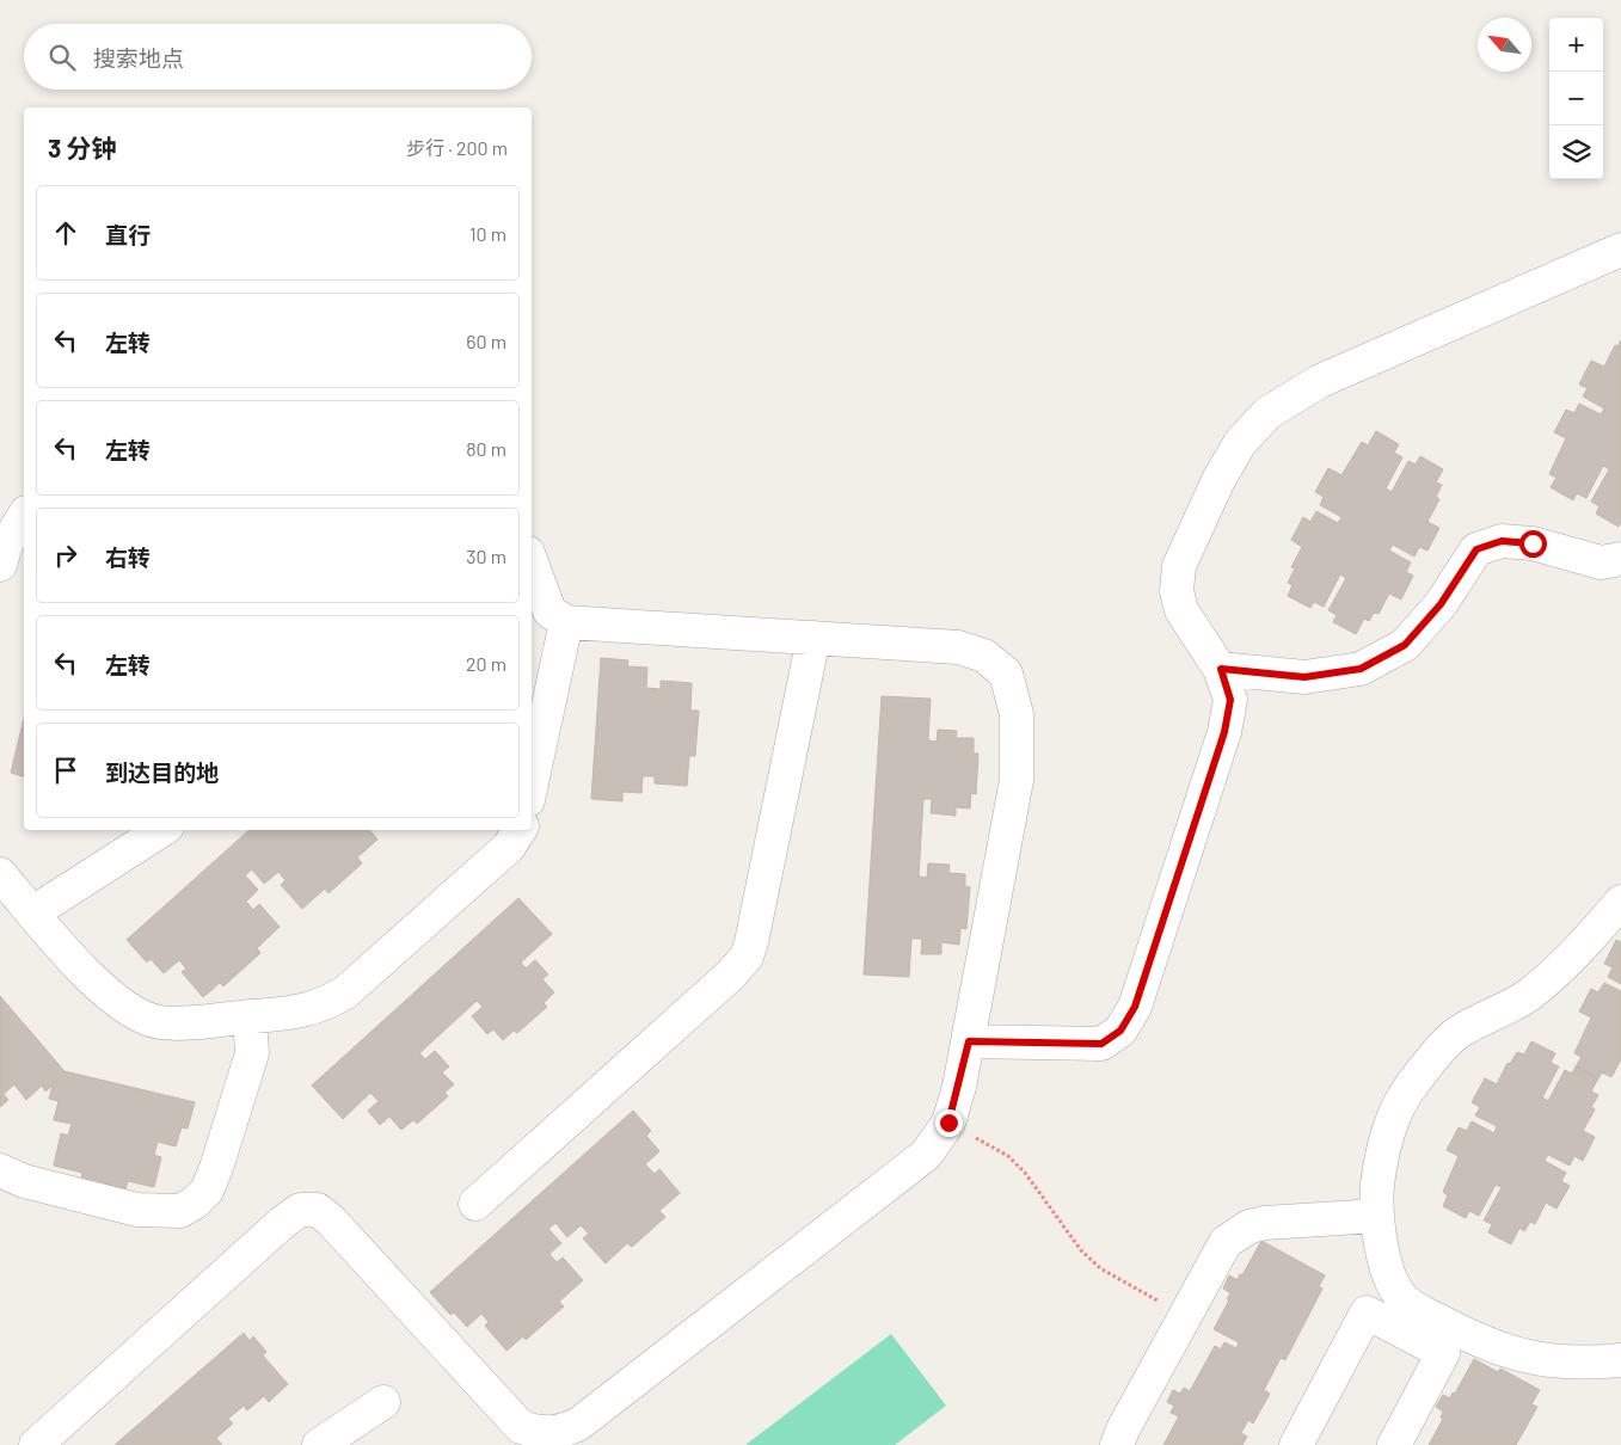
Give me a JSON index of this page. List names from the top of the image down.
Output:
{
  "north": "top left",
  "page": {
    "map_buttons": ["+", "−"],
    "search": "搜索地点",
    "heading": ["3 分钟", "步行 · 200 m"],
    "list": [
      ["直行", "10 m"],
      ["左转", "60 m"],
      ["左转", "80 m"],
      ["右转", "30 m"],
      ["左转", "20 m"],
      "到达目的地"
    ]
  }
}
